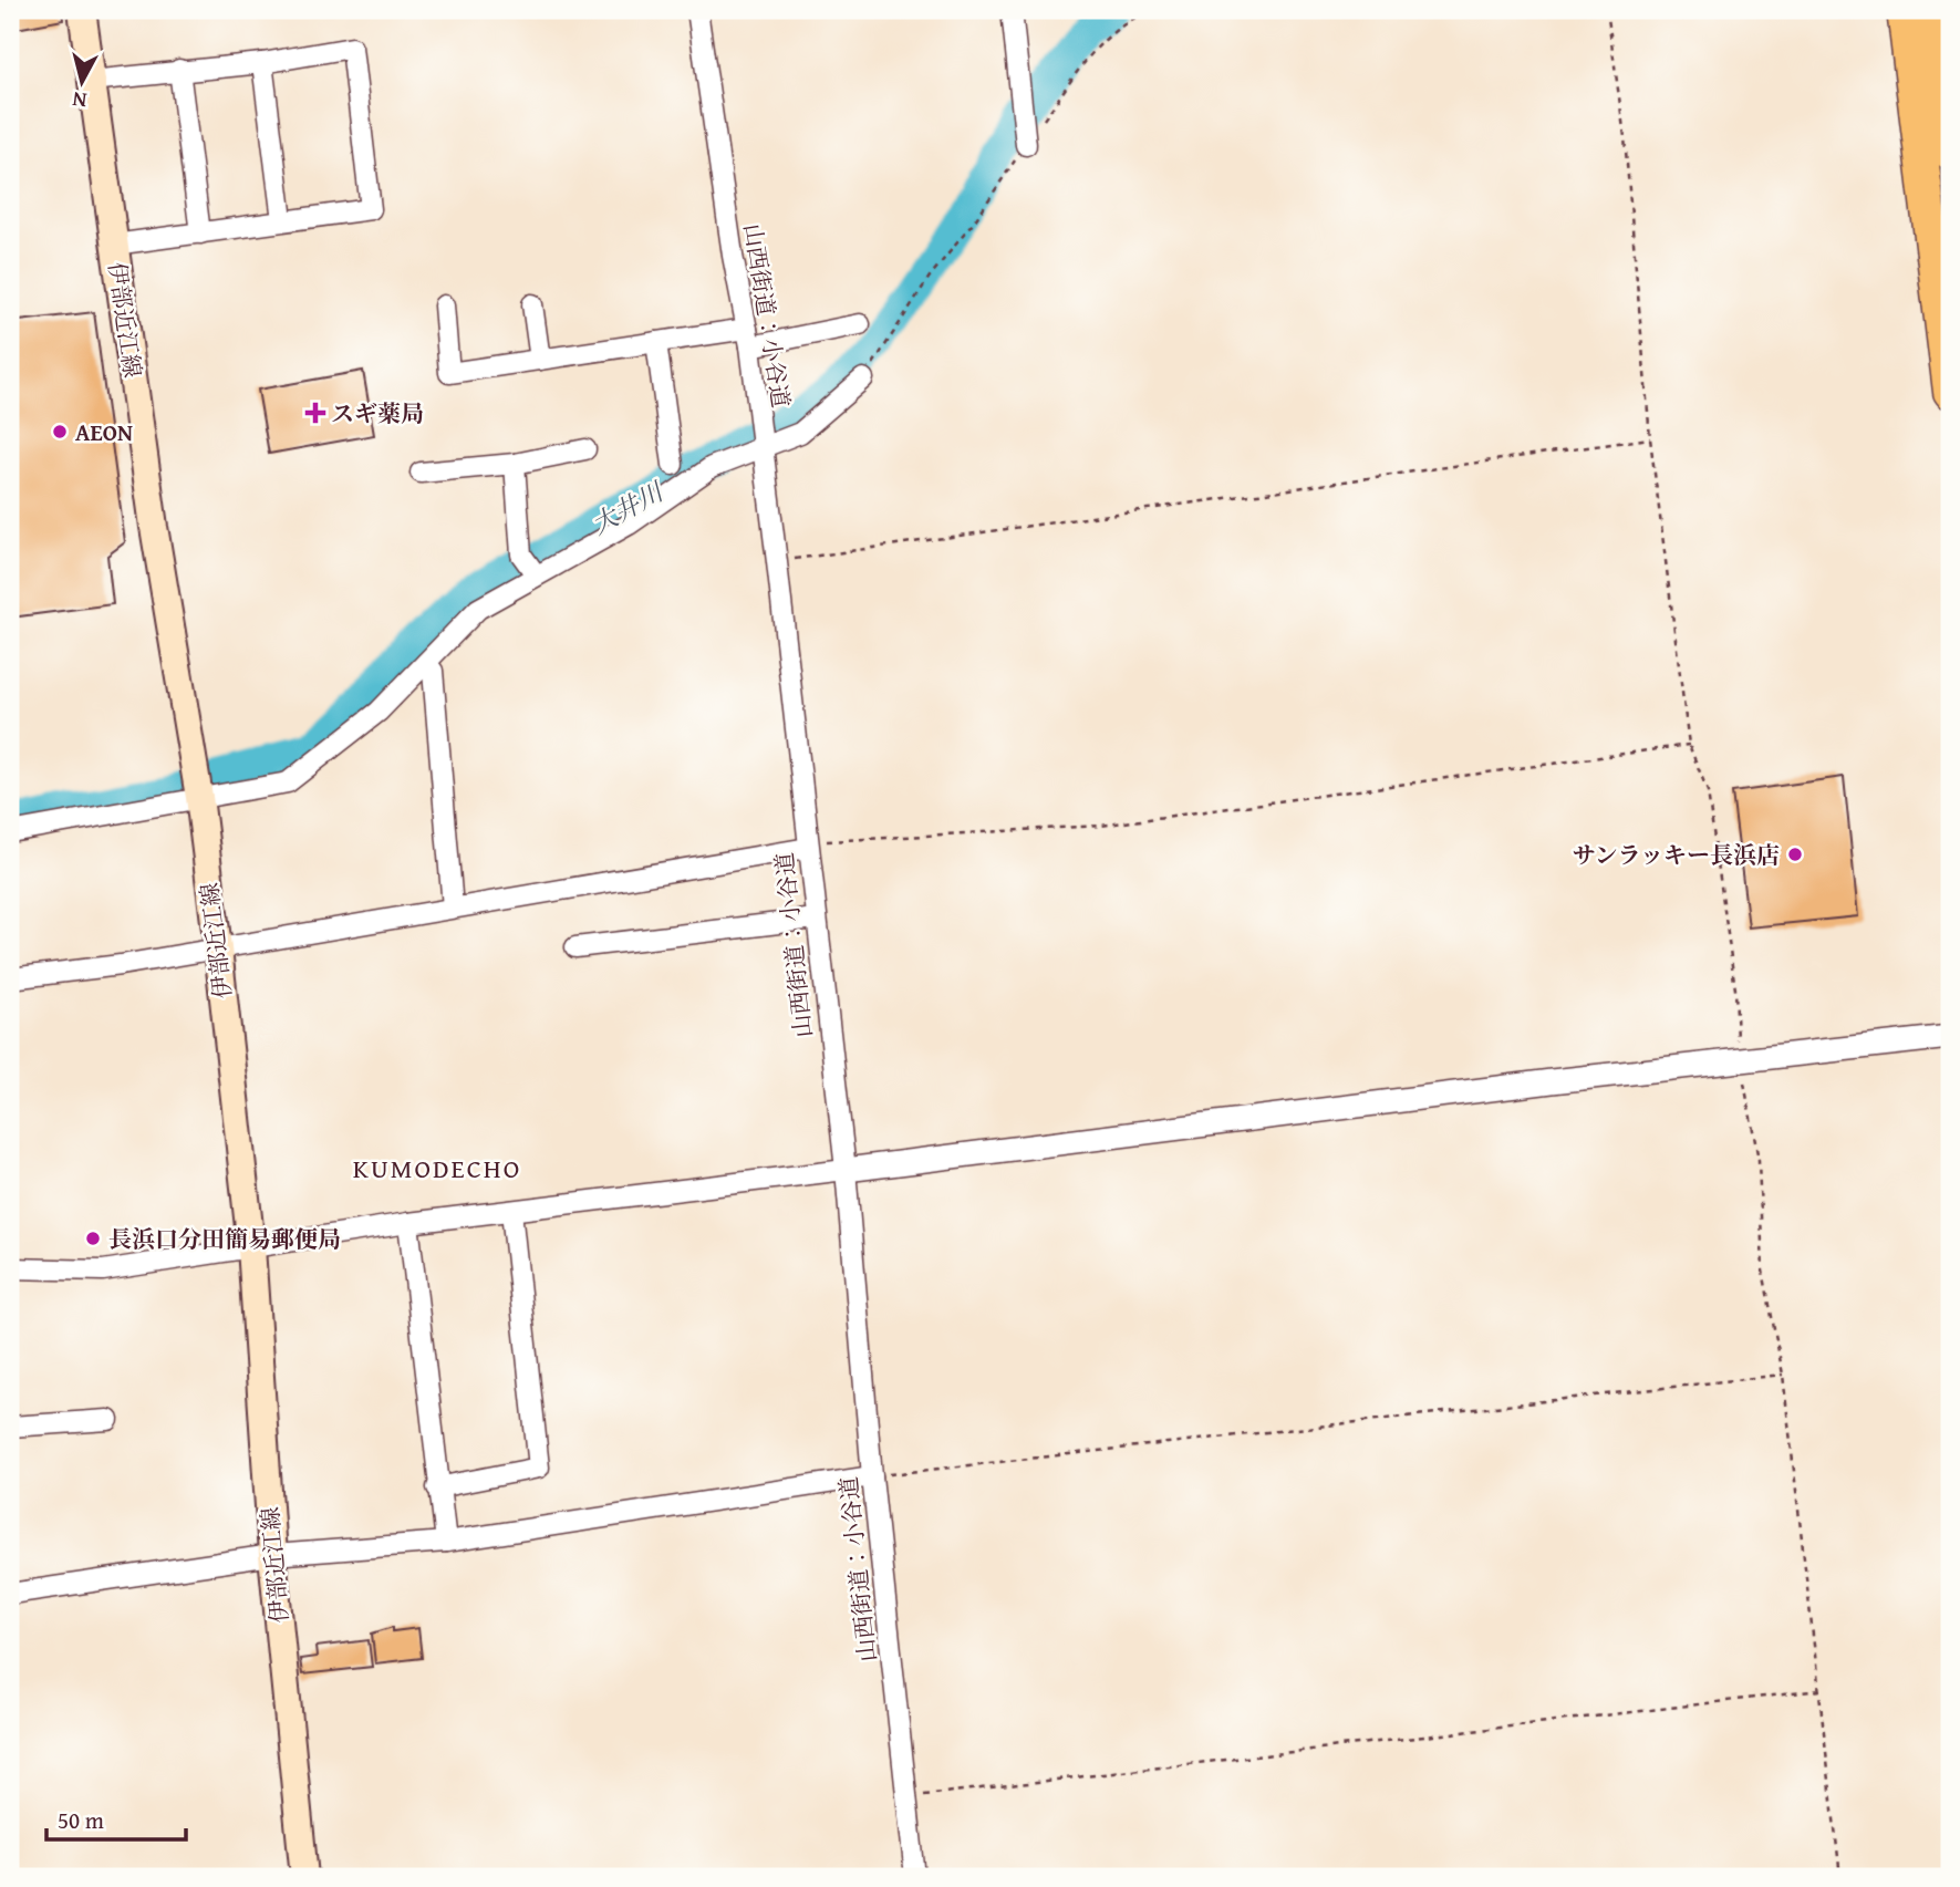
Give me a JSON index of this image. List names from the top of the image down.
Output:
{
  "streets": {
    "main road": ["伊部近江線"],
    "street": ["山西街道：小谷道"]
  },
  "districts": ["KUMODECHO"],
  "water": ["大井川"],
  "places": {
    "health": ["スギ薬局"],
    "other": ["AEON", "サンラッキー長浜店", "長浜口分田簡易郵便局"]
  },
  "scale_bar": "50 m",
  "north": "bottom"
}
